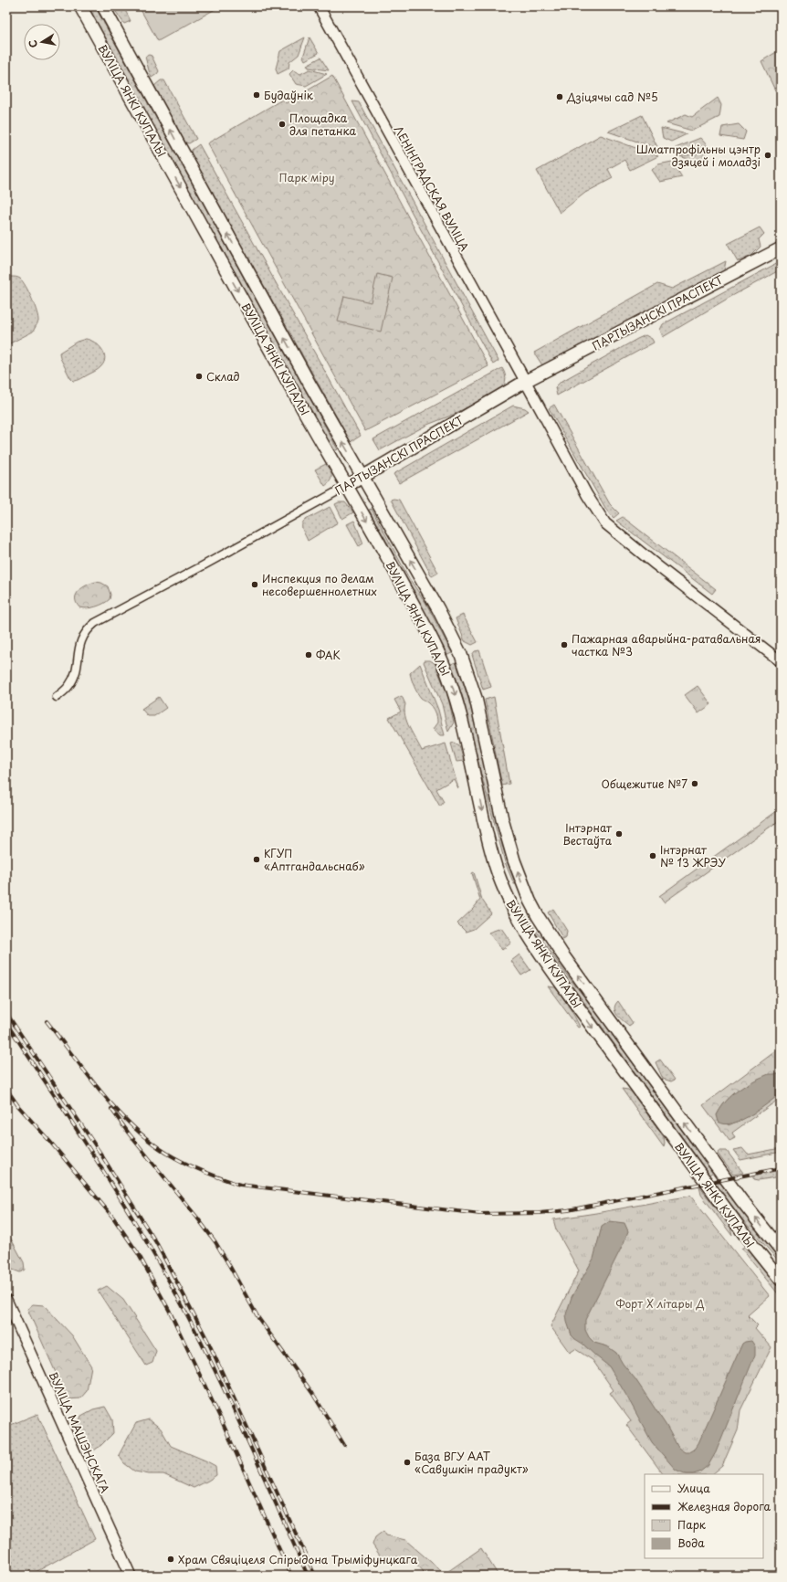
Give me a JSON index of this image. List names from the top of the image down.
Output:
{
  "streets": {
    "main road": [
      "ВУЛІЦА ЯНКІ КУПАЛЫ",
      "ЛЕНІНГРАДСКАЯ ВУЛІЦА",
      "ПАРТЫЗАНСКІ ПРАСПЕКТ",
      "ВУЛІЦА МАШЭНСКАГА"
    ]
  },
  "crossings": [
    ["ВУЛІЦА ЯНКІ КУПАЛЫ", "ПАРТЫЗАНСКІ ПРАСПЕКТ"],
    ["ЛЕНІНГРАДСКАЯ ВУЛІЦА", "ПАРТЫЗАНСКІ ПРАСПЕКТ"]
  ],
  "parks": ["Парк міру", "Форт X літары Д"],
  "places": [
    "Будаўнік",
    "Дзіцячы сад №5",
    "Площадка для петанка",
    "Шматпрофільны цэнтр дзяцей і моладзі",
    "Склад",
    "Инспекция по делам несовершеннолетних",
    "Пажарная аварыйна-ратавальная частка №3",
    "ФАК",
    "Общежитие №7",
    "Інтэрнат Вестаўта",
    "Інтэрнат № 13 ЖРЭУ",
    "КГУП «Аптгандальснаб»",
    "База ВГУ ААТ «Савушкін прадукт»",
    "Храм Свяціцеля Спірыдона Трыміфунцкага"
  ],
  "legend": [
    "Улица",
    "Железная дорога",
    "Парк",
    "Вода"
  ],
  "north": "left"
}
